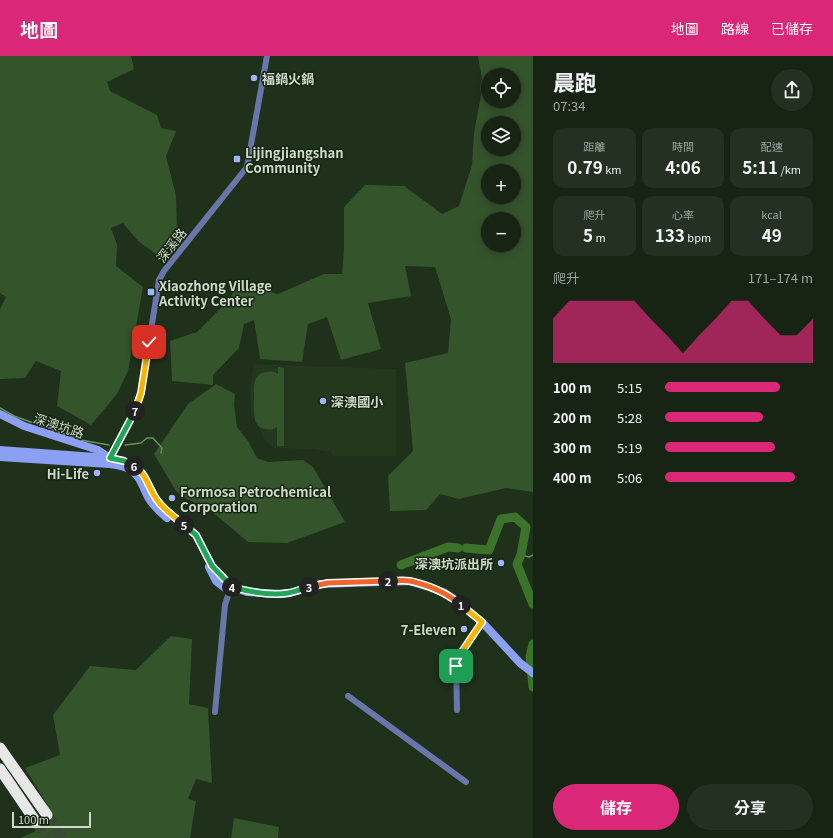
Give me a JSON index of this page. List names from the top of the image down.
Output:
{
  "streets": {
    "main road": ["深澳坑路"],
    "street": ["深溪路"]
  },
  "crossings": [
    ["深溪路", "深澳坑路"]
  ],
  "places": {
    "other": [
      "褔鍋火鍋",
      "深澳國小",
      "Hi-Life",
      "Formosa Petrochemical Corporation",
      "深澳坑派出所",
      "7-Eleven"
    ],
    "transit": ["Lijingjiangshan Community", "Xiaozhong Village Activity Center"]
  },
  "scale_bar": "100 m",
  "page": {
    "header": "地圖",
    "nav": ["地圖", "路線", "已儲存"],
    "heading": ["晨跑", "07:34"],
    "map_buttons": ["+", "−"],
    "stats": [
      ["距離", "0.79 km"],
      ["時間", "4:06"],
      ["配速", "5:11 /km"],
      ["爬升", "5 m"],
      ["心率", "133 bpm"],
      ["kcal", "49"]
    ],
    "chart": ["爬升", "171–174 m"],
    "list": [
      {
        "name": "100 m",
        "note": "5:15"
      },
      {
        "name": "200 m",
        "note": "5:28"
      },
      {
        "name": "300 m",
        "note": "5:19"
      },
      {
        "name": "400 m",
        "note": "5:06"
      }
    ],
    "pins": [
      "7",
      "6",
      "5",
      "2",
      "3",
      "4",
      "1"
    ],
    "buttons": ["儲存", "分享"],
    "scale": "100 m"
  }
}
